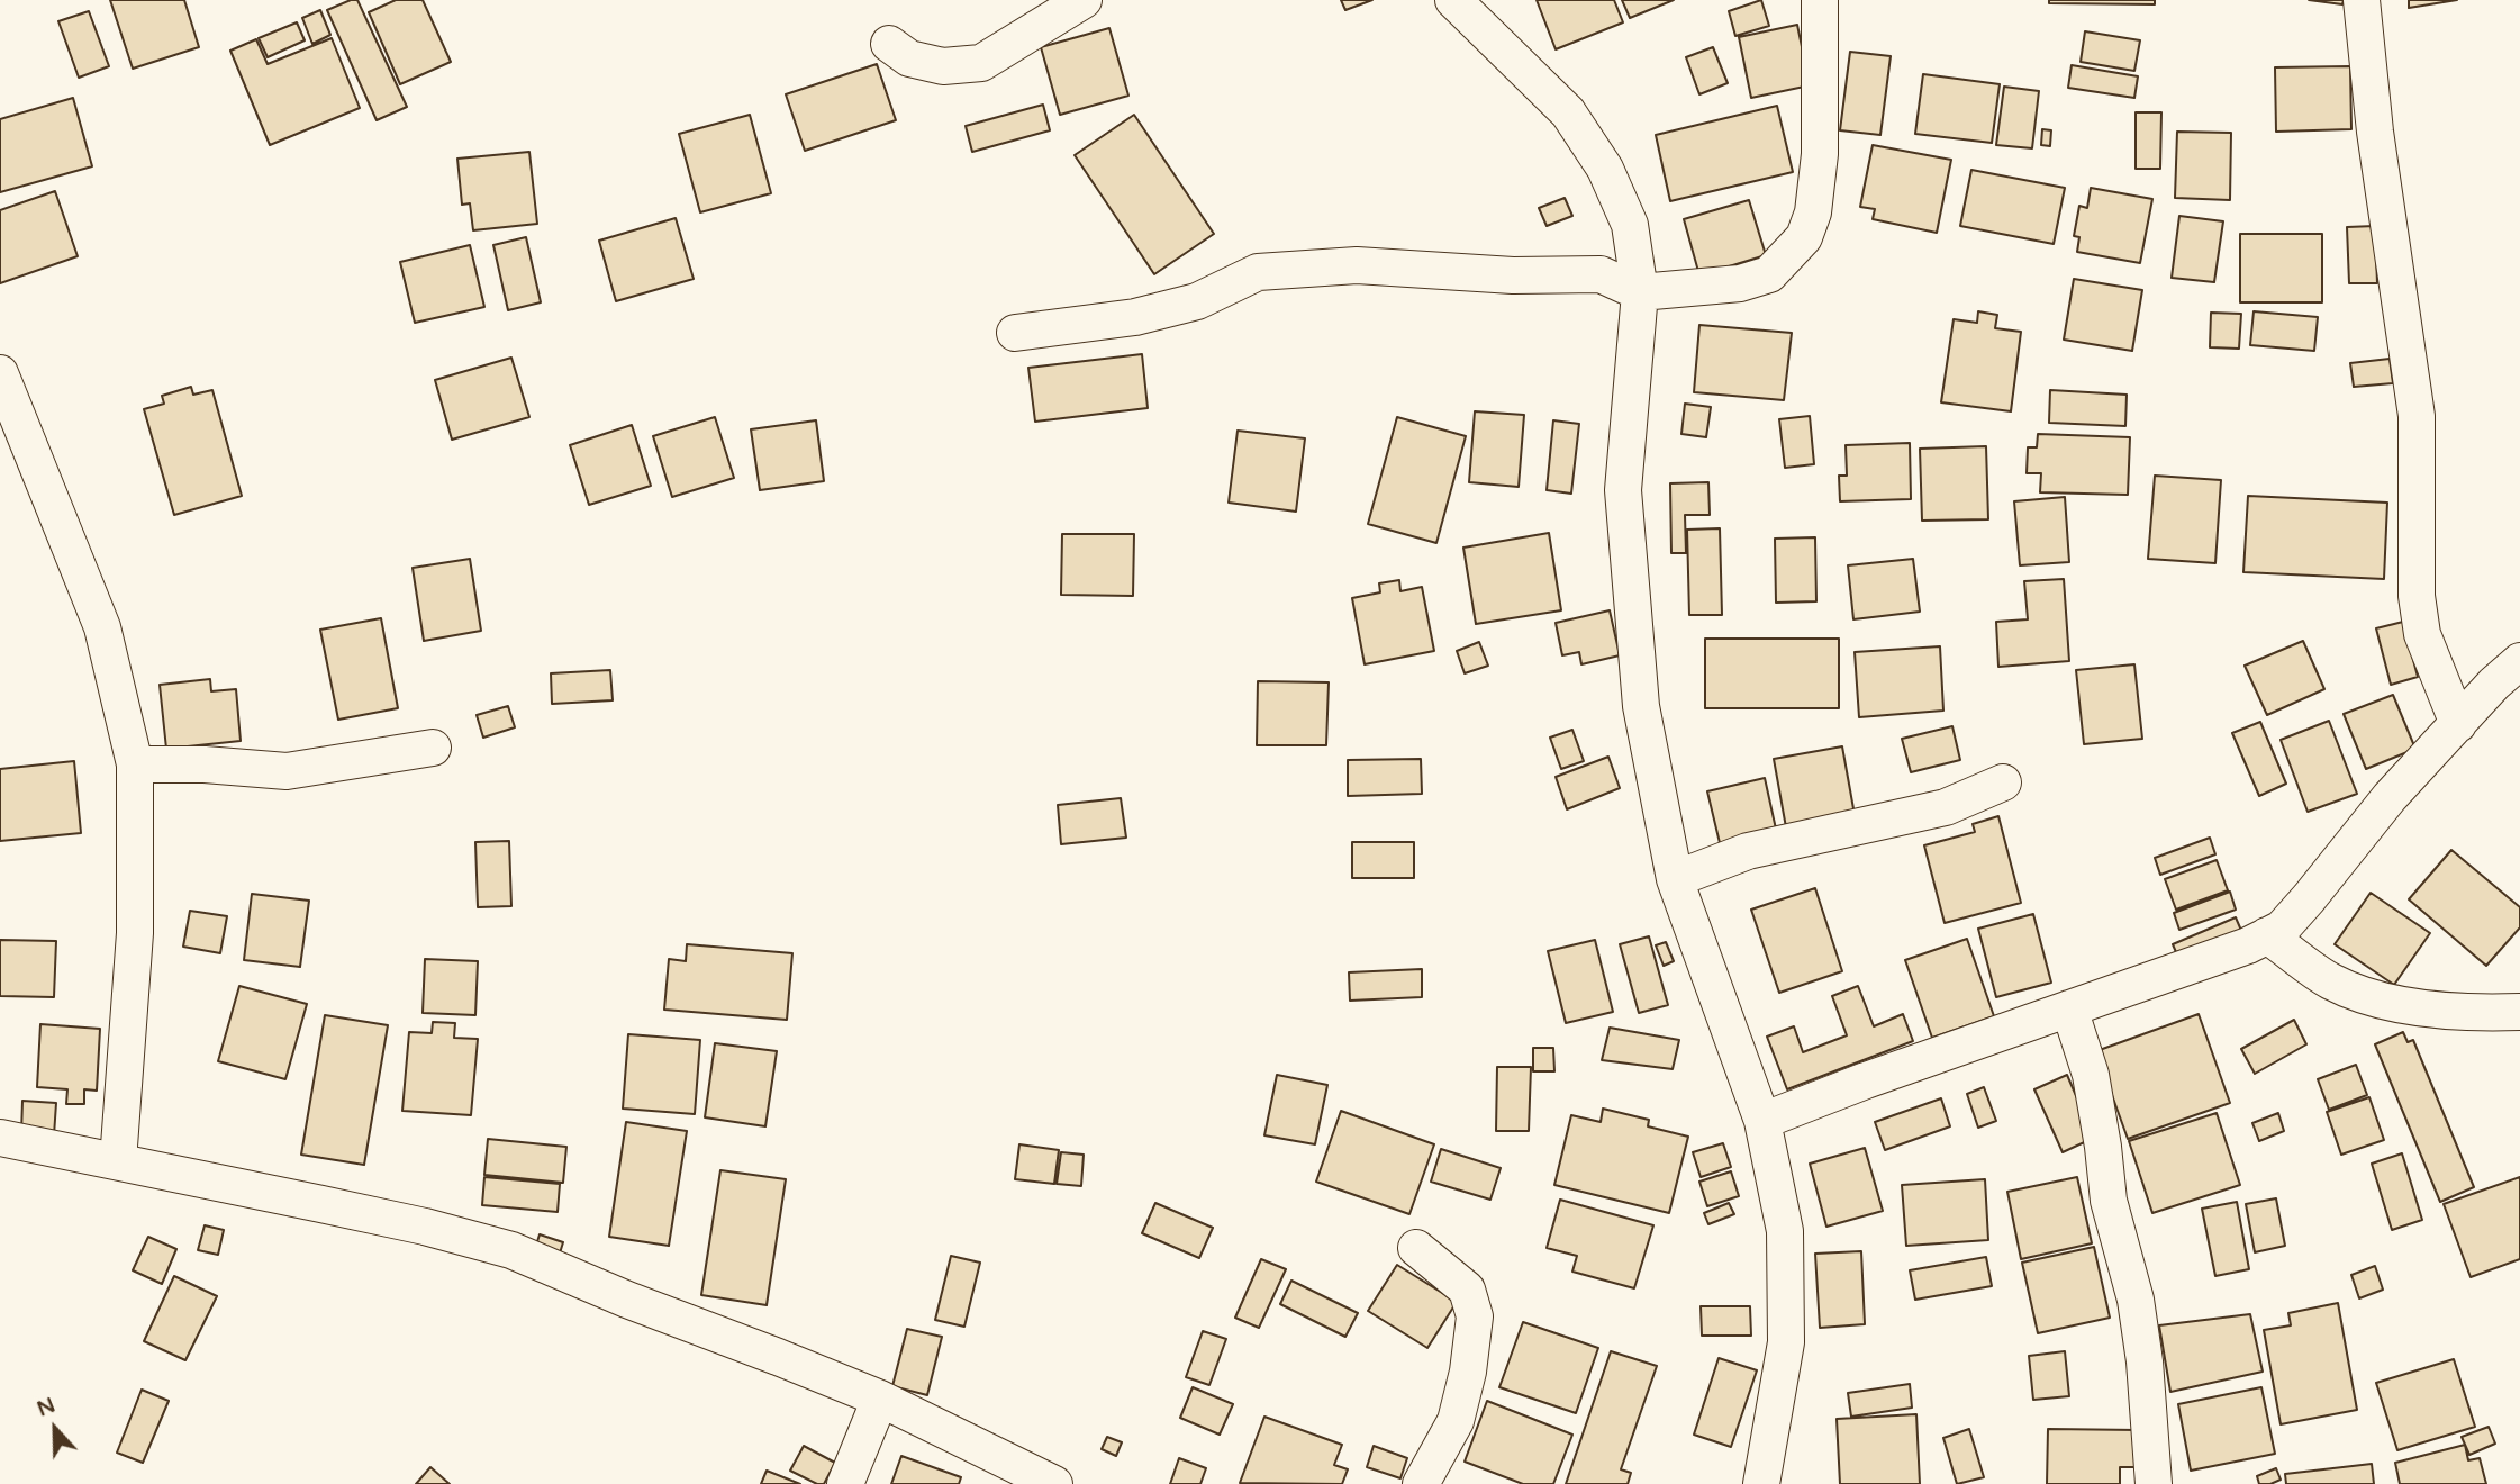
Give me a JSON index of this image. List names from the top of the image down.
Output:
{
  "north": "top"
}
